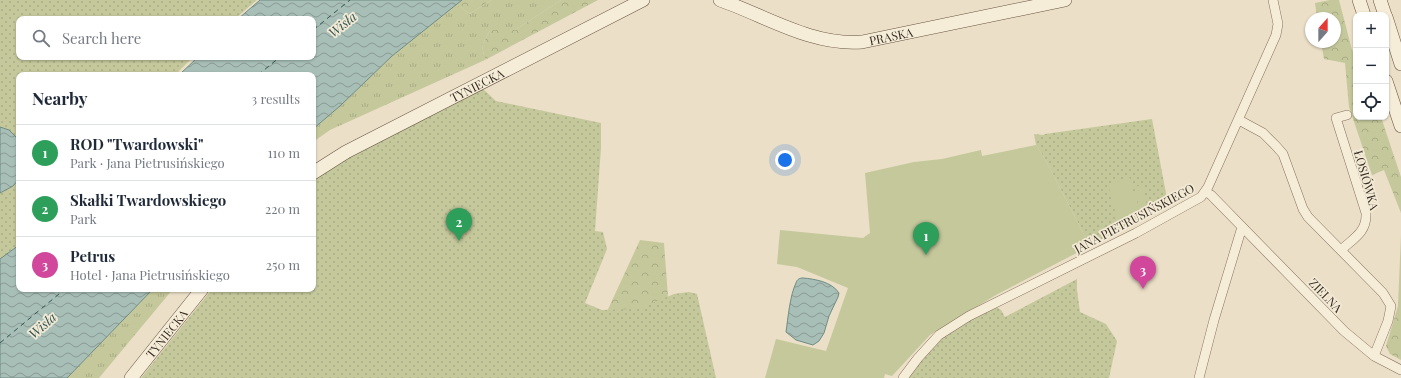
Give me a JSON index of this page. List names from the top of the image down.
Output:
{
  "streets": {
    "street": [
      "PRASKA",
      "TYNIECKA",
      "ŁOSIÓWKA",
      "JANA PIETRUSIŃSKIEGO",
      "ZIELNA"
    ]
  },
  "crossings": [
    ["JANA PIETRUSIŃSKIEGO", "ZIELNA"]
  ],
  "water": ["Wisła"],
  "north": "top",
  "page": {
    "map_buttons": ["+", "−"],
    "search": "Search here",
    "heading": ["Nearby", "3 results"],
    "list": [
      {
        "mark": "1",
        "name": "ROD \"Twardowski\"",
        "note": "Park · Jana Pietrusińskiego",
        "value": "110 m"
      },
      {
        "mark": "2",
        "name": "Skałki Twardowskiego",
        "note": "Park",
        "value": "220 m"
      },
      {
        "mark": "3",
        "name": "Petrus",
        "note": "Hotel · Jana Pietrusińskiego",
        "value": "250 m"
      }
    ],
    "pins": ["2", "1", "3"]
  }
}
